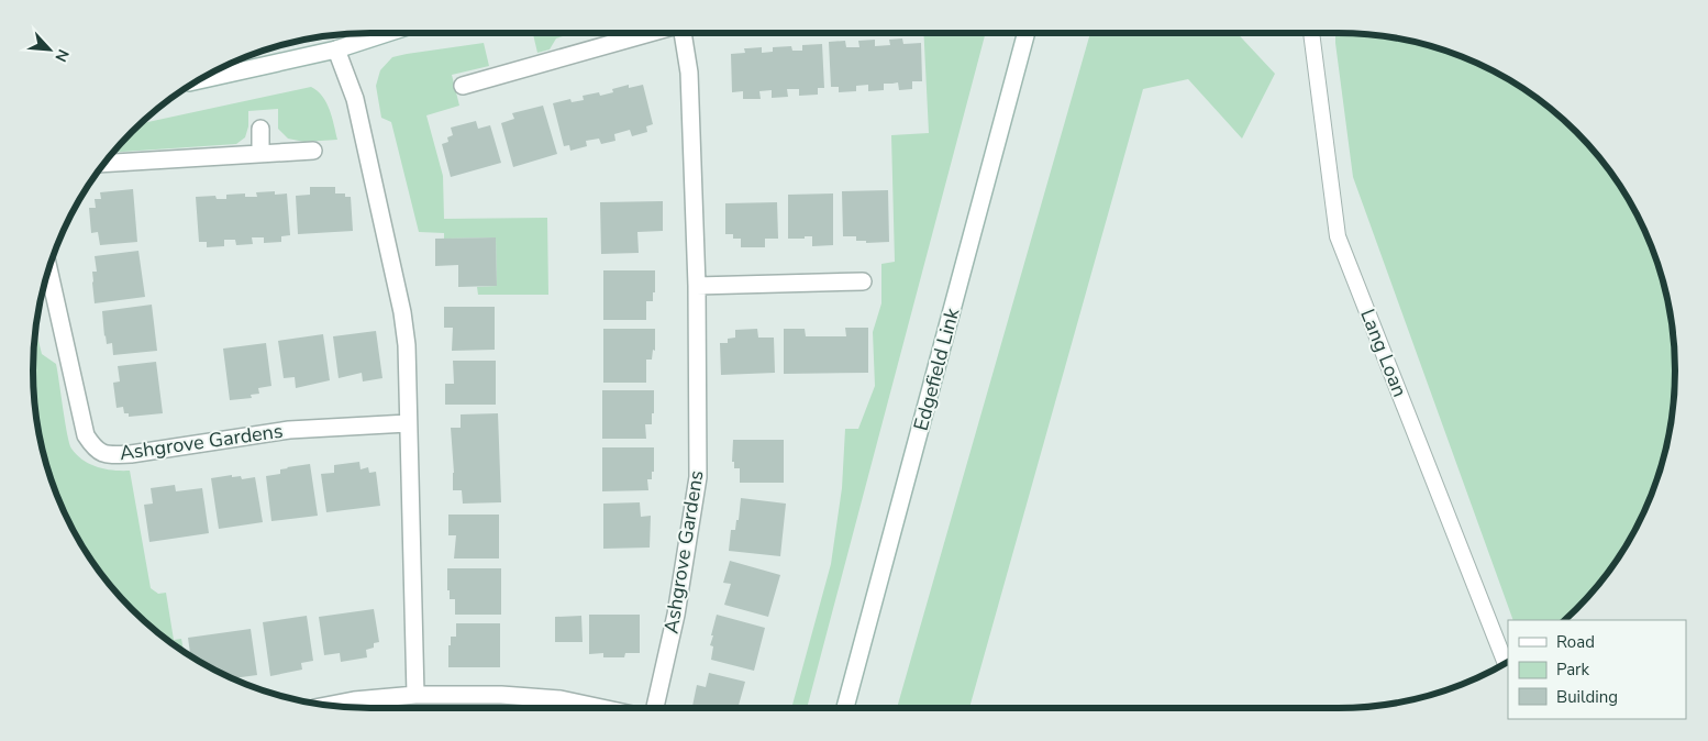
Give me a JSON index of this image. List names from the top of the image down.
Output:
{
  "streets": {
    "street": ["Edgefield Link", "Ashgrove Gardens"],
    "lane": ["Lang Loan"]
  },
  "legend": ["Road", "Park", "Building"],
  "north": "bottom right"
}
